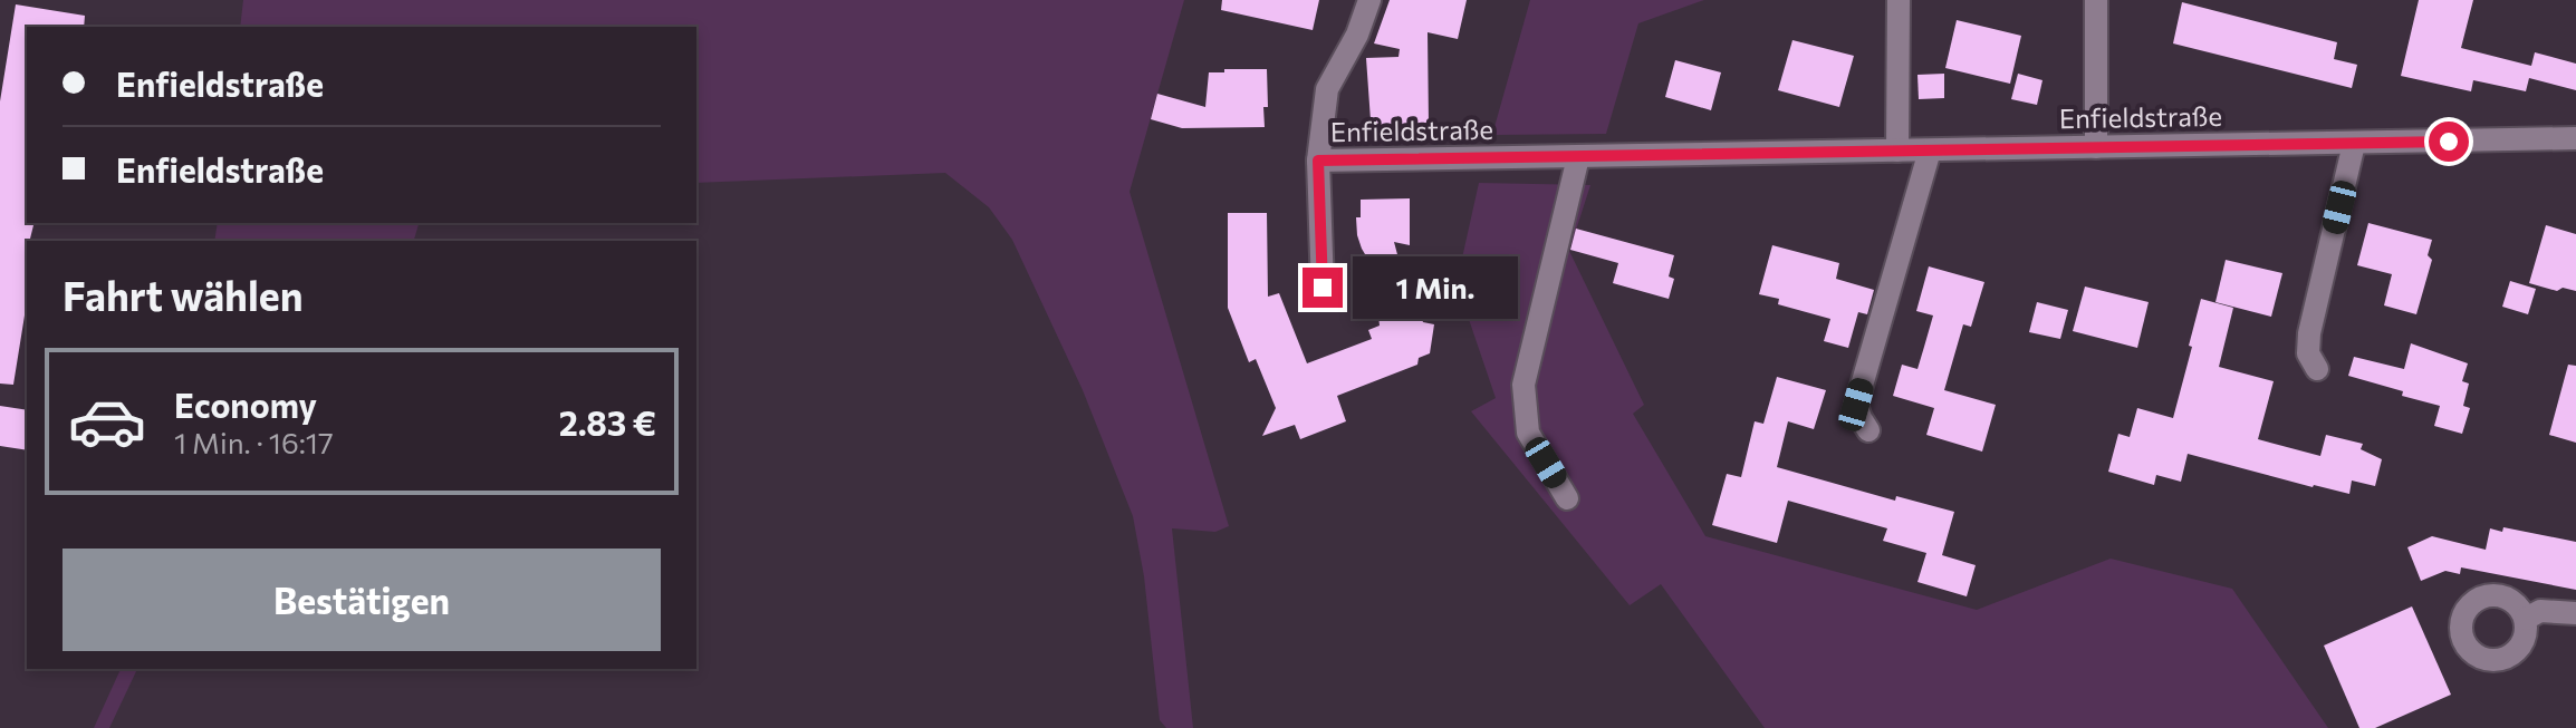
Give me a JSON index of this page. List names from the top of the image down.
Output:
{
  "streets": {
    "street": ["Enfieldstraße"]
  },
  "page": {
    "banner": ["Enfieldstraße", "Enfieldstraße"],
    "heading": "Fahrt wählen",
    "bubble": "1 Min.",
    "list": [
      {
        "name": "Economy",
        "note": "1 Min. · 16:17",
        "value": "2.83 €"
      }
    ],
    "buttons": "Bestätigen"
  }
}
